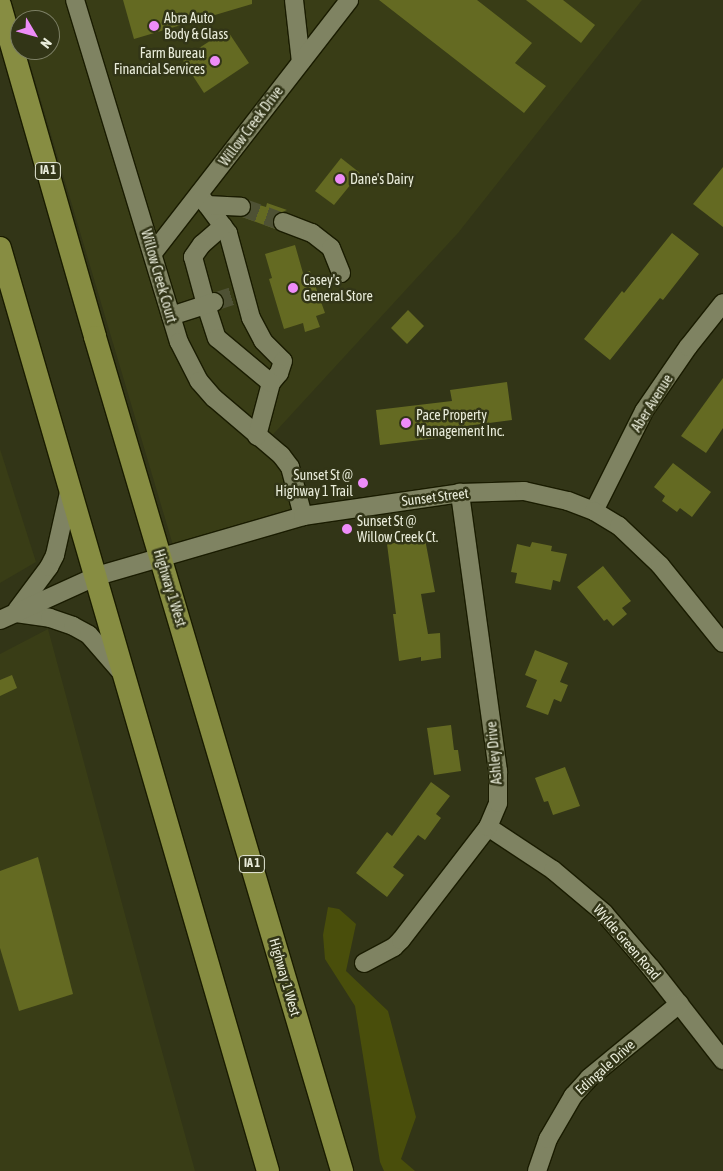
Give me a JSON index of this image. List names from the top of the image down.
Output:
{
  "streets": {
    "main road": ["IA 1", "Highway 1 West"],
    "street": [
      "Willow Creek Drive",
      "Willow Creek Court",
      "Aber Avenue",
      "Sunset Street",
      "Ashley Drive",
      "Wylde Green Road",
      "Edingale Drive"
    ]
  },
  "crossings": [
    ["Willow Creek Drive", "Willow Creek Court"],
    ["Willow Creek Court", "Sunset Street"],
    ["Aber Avenue", "Sunset Street"],
    ["Sunset Street", "Highway 1 West"],
    ["Sunset Street", "Ashley Drive"],
    ["Ashley Drive", "Wylde Green Road"],
    ["Wylde Green Road", "Edingale Drive"]
  ],
  "places": [
    "Abra Auto Body & Glass",
    "Farm Bureau Financial Services",
    "Dane's Dairy",
    "Casey's General Store",
    "Pace Property Management Inc.",
    "Sunset St @ Highway 1 Trail",
    "Sunset St @ Willow Creek Ct."
  ],
  "north": "bottom right"
}
